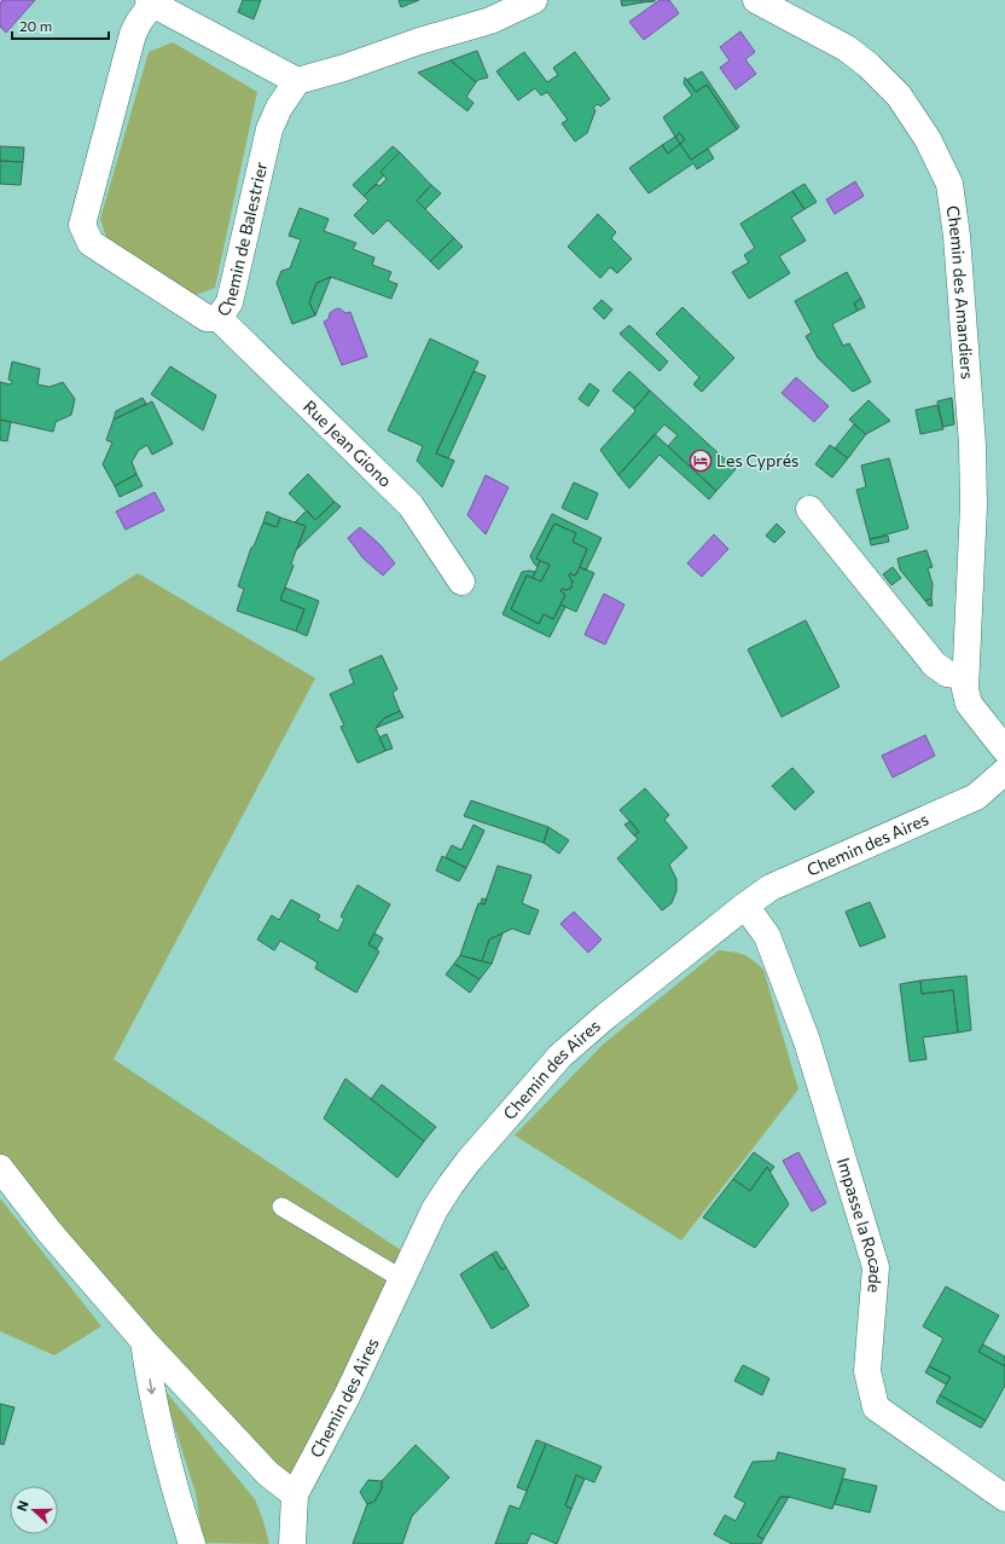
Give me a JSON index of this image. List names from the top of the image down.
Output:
{
  "streets": {
    "street": [
      "Chemin de Balestrier",
      "Chemin des Amandiers",
      "Rue Jean Giono",
      "Chemin des Aires",
      "Impasse la Rocade"
    ]
  },
  "crossings": [
    ["Chemin de Balestrier", "Rue Jean Giono"],
    ["Chemin des Aires", "Impasse la Rocade"]
  ],
  "places": {
    "hotel": ["Les Cyprés"]
  },
  "scale_bar": "20 m",
  "north": "left"
}
